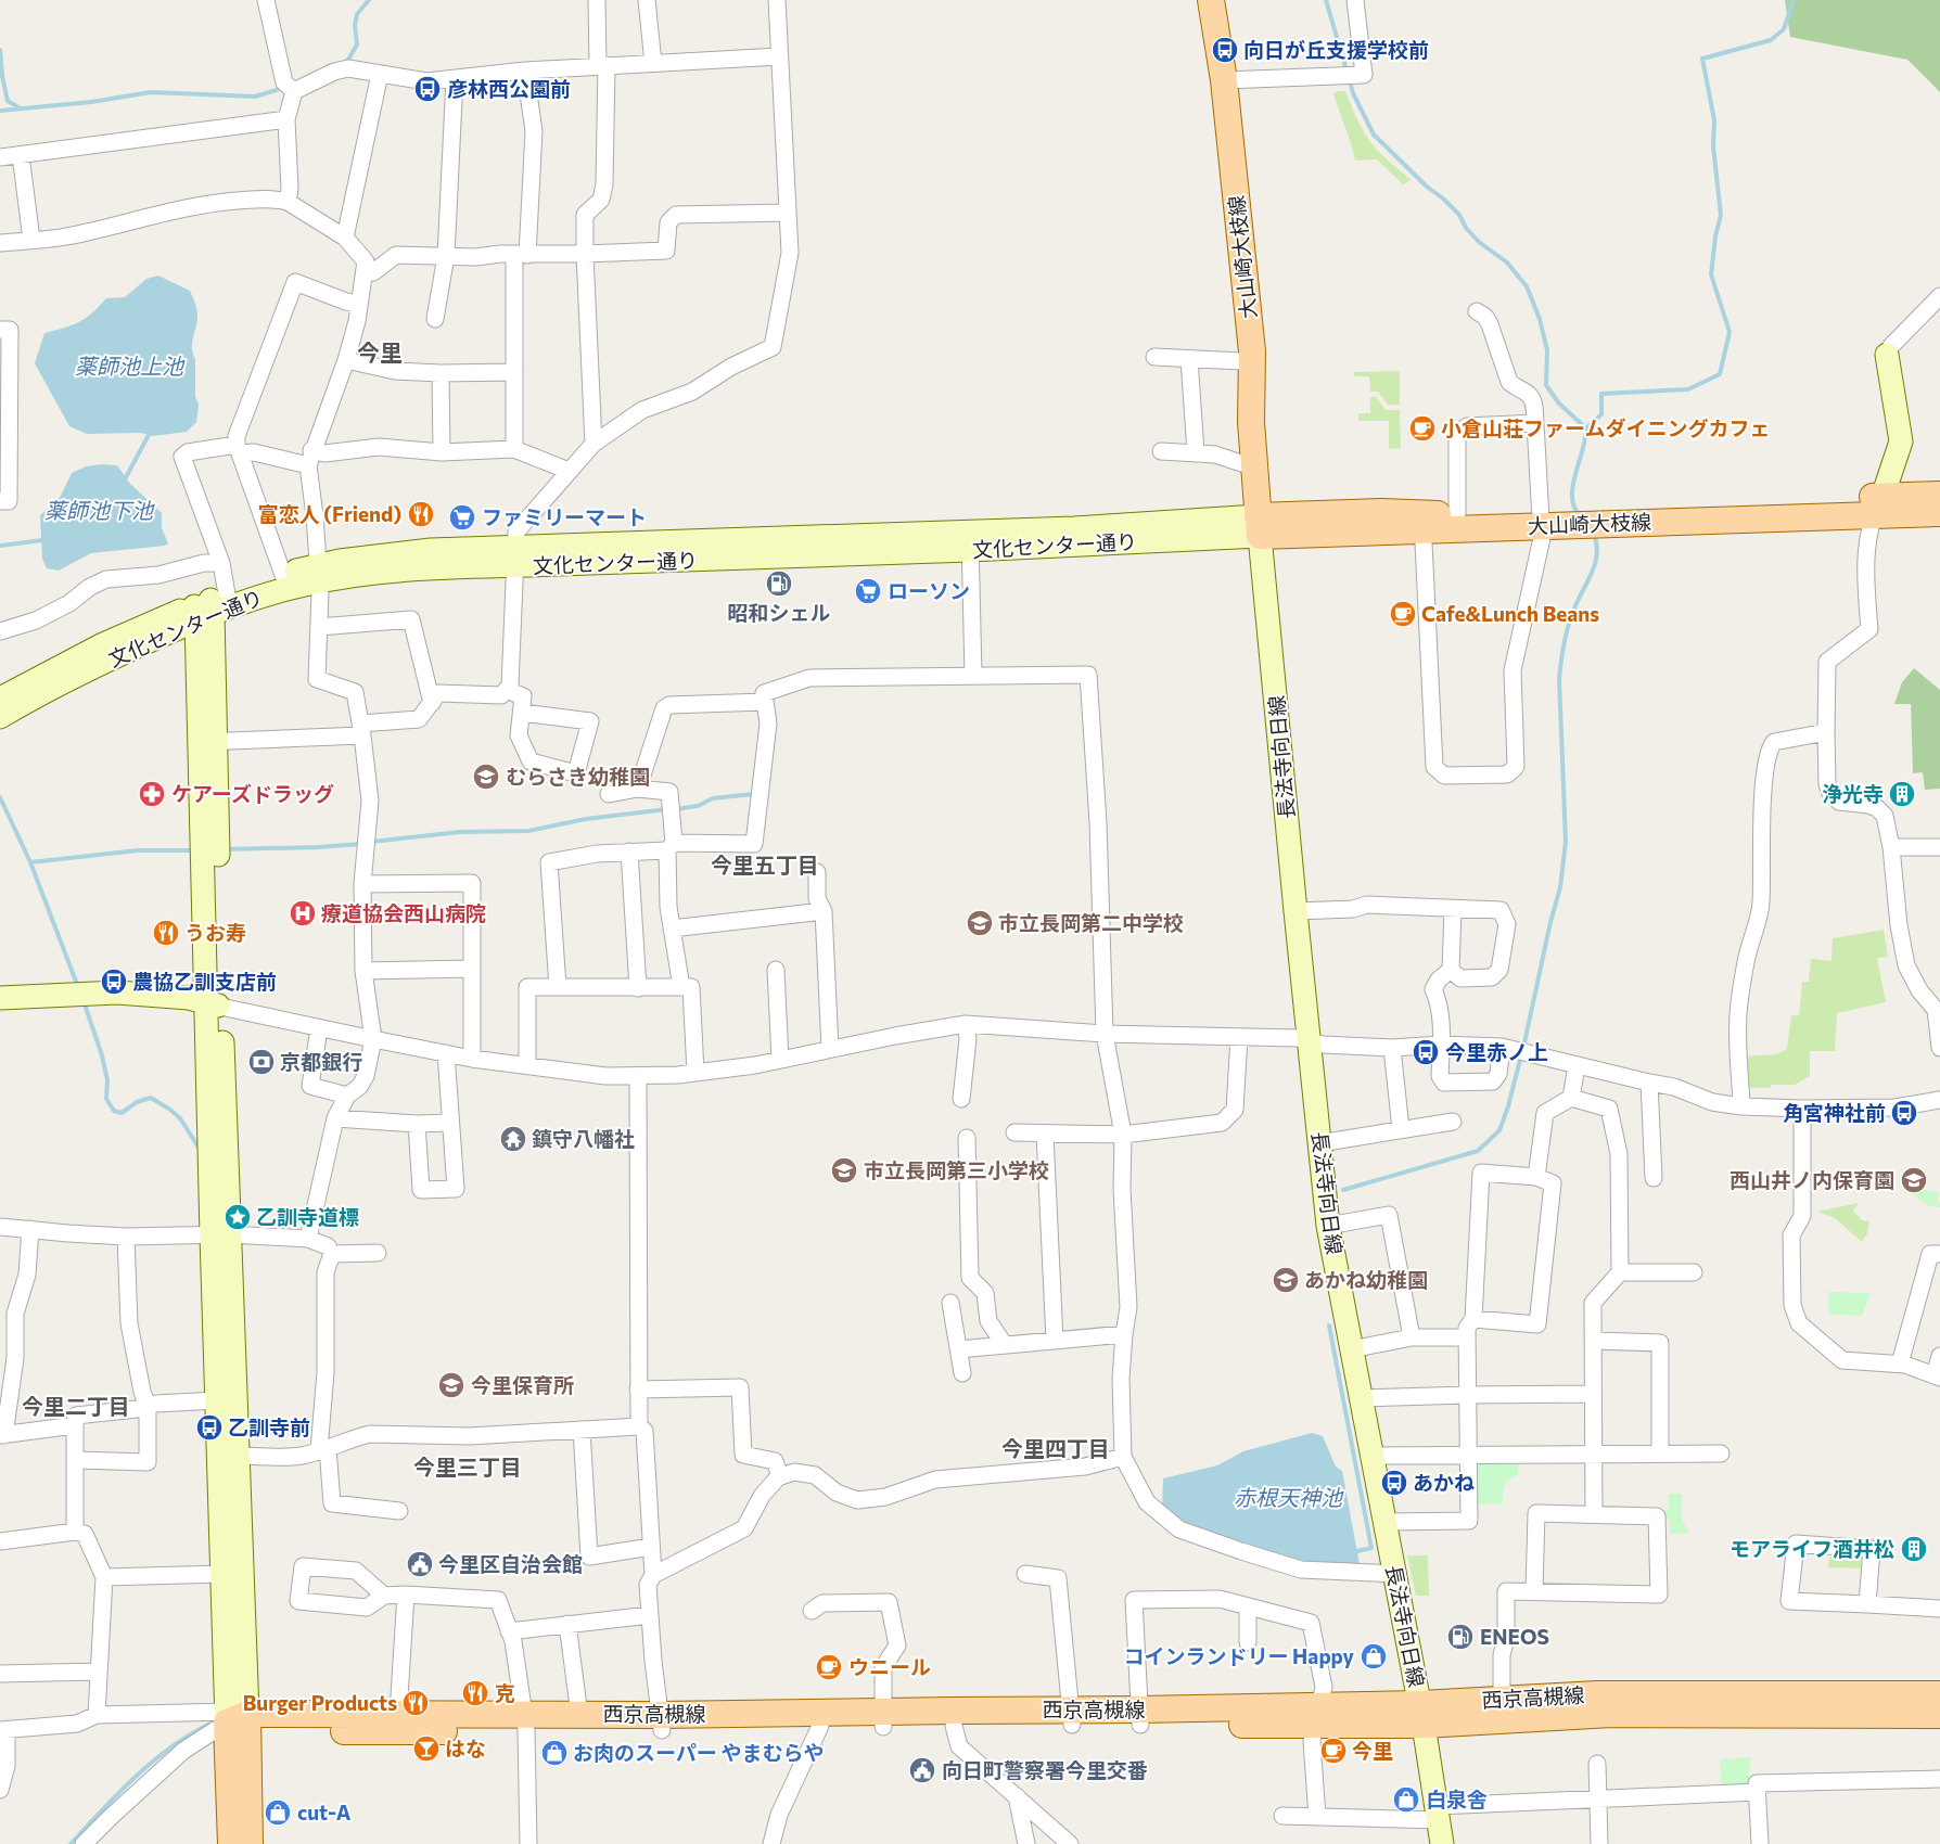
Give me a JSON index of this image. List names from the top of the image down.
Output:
{
  "streets": {
    "main road": ["大山崎大枝線", "西京高槻線"],
    "street": ["文化センター通り", "長法寺向日線"]
  },
  "crossings": [
    ["大山崎大枝線", "文化センター通り"],
    ["大山崎大枝線", "長法寺向日線"],
    ["文化センター通り", "長法寺向日線"],
    ["長法寺向日線", "西京高槻線"]
  ],
  "districts": [
    "今里",
    "今里五丁目",
    "今里二丁目",
    "今里四丁目",
    "今里三丁目"
  ],
  "water": ["薬師池上池", "薬師池下池", "赤根天神池"],
  "places": {
    "bus stop": [
      "向日が丘支援学校前",
      "彦林西公園前",
      "農協乙訓支店前",
      "今里赤ノ上",
      "角宮神社前",
      "乙訓寺前",
      "あかね"
    ],
    "cafe": [
      "小倉山荘ファームダイニングカフェ",
      "Cafe&Lunch Beans",
      "ウニール",
      "今里"
    ],
    "restaurant": [
      "富恋人 (Friend)",
      "うお寿",
      "克",
      "Burger Products"
    ],
    "supermarket": ["ファミリーマート", "ローソン"],
    "fuel station": ["昭和シェル", "ENEOS"],
    "school or university": [
      "むらさき幼稚園",
      "市立長岡第二中学校",
      "市立長岡第三小学校",
      "西山井ノ内保育園",
      "あかね幼稚園",
      "今里保育所"
    ],
    "pharmacy": ["ケアーズドラッグ"],
    "building": ["浄光寺", "モアライフ酒井松"],
    "hospital": ["療道協会西山病院"],
    "bank": ["京都銀行"],
    "temple": ["鎮守八幡社"],
    "place": ["乙訓寺道標"],
    "public building": ["今里区自治会館", "向日町警察署今里交番"],
    "shop": [
      "コインランドリー Happy",
      "お肉のスーパー やまむらや",
      "白泉舎",
      "cut-A"
    ],
    "bar": ["はな"]
  }
}
